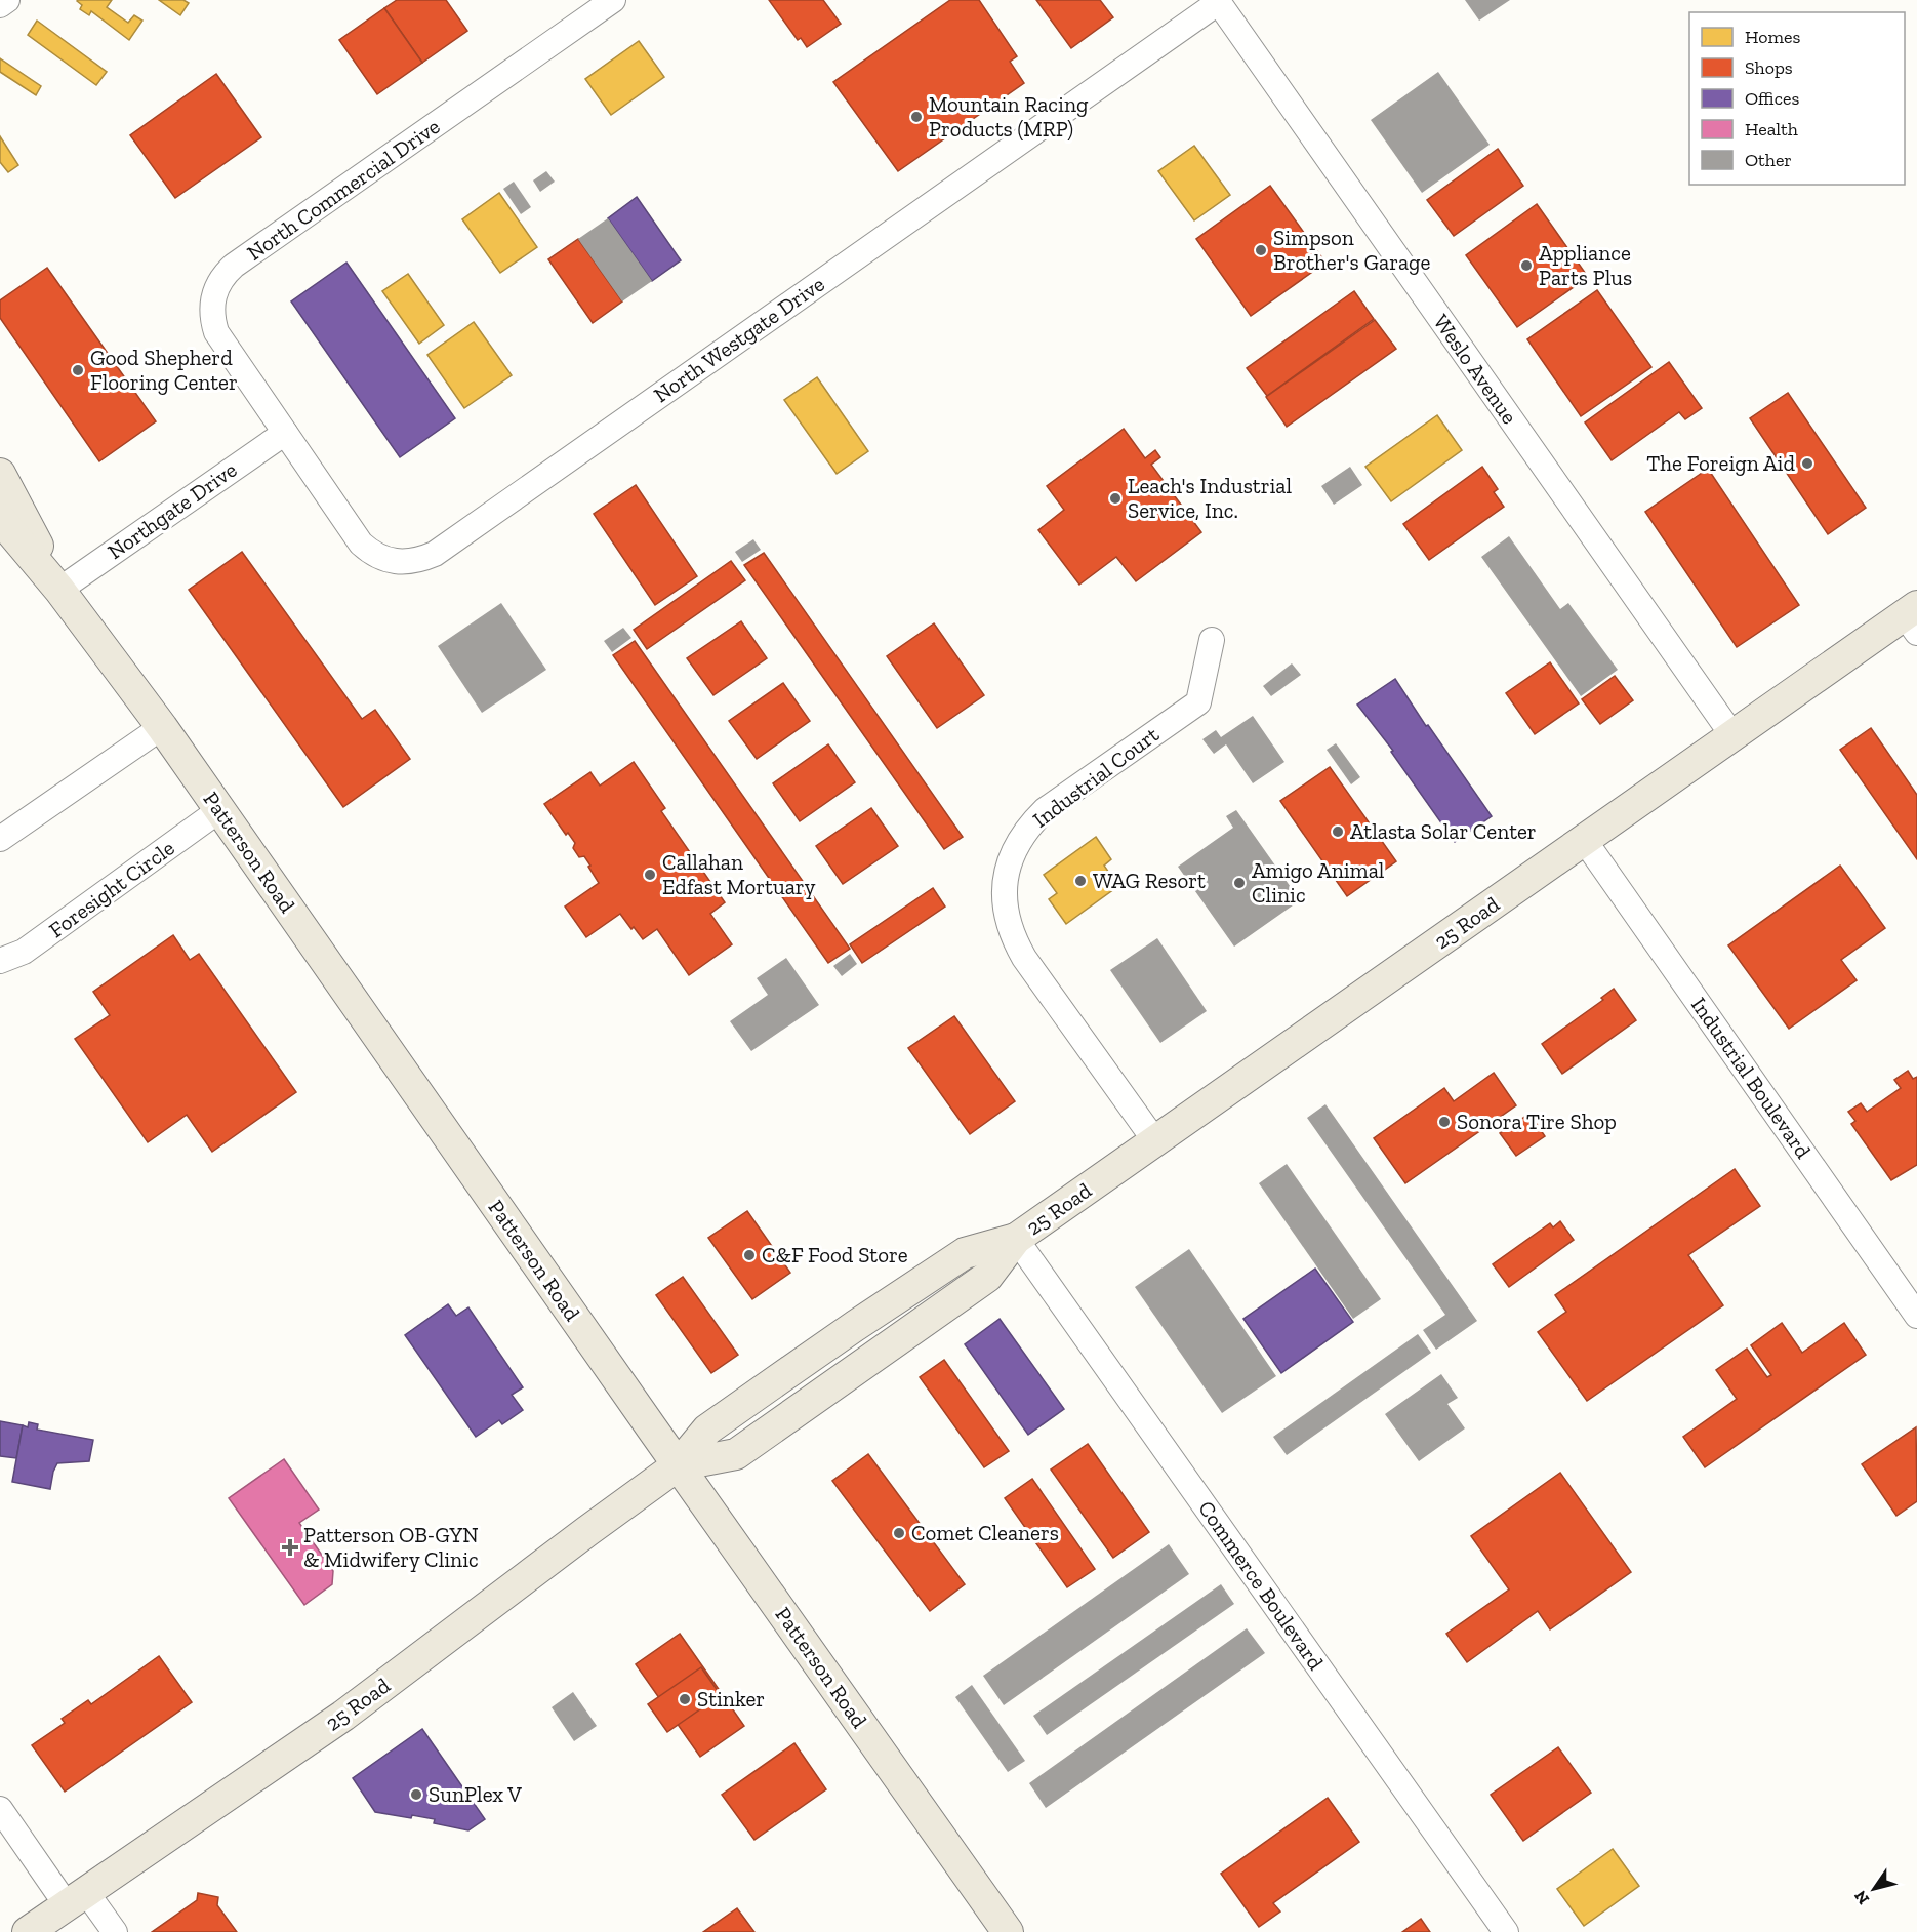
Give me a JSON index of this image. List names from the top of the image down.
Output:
{
  "streets": {
    "main road": ["Patterson Road", "25 Road"],
    "street": [
      "North Commercial Drive",
      "North Westgate Drive",
      "Weslo Avenue",
      "Northgate Drive",
      "Industrial Court",
      "Foresight Circle",
      "Industrial Boulevard",
      "Commerce Boulevard"
    ]
  },
  "crossings": [
    ["North Commercial Drive", "North Westgate Drive"],
    ["North Commercial Drive", "Northgate Drive"],
    ["North Westgate Drive", "Weslo Avenue"],
    ["North Westgate Drive", "Northgate Drive"],
    ["Weslo Avenue", "25 Road"],
    ["Northgate Drive", "Patterson Road"],
    ["Industrial Court", "25 Road"],
    ["Patterson Road", "Foresight Circle"],
    ["Patterson Road", "25 Road"],
    ["25 Road", "Industrial Boulevard"],
    ["25 Road", "Commerce Boulevard"]
  ],
  "places": {
    "other": [
      "Mountain Racing Products (MRP)",
      "Simpson Brother's Garage",
      "Appliance Parts Plus",
      "Good Shepherd Flooring Center",
      "The Foreign Aid",
      "Leach's Industrial Service, Inc.",
      "Atlasta Solar Center",
      "Callahan Edfast Mortuary",
      "WAG Resort",
      "Amigo Animal Clinic",
      "Sonora Tire Shop",
      "C&F Food Store",
      "Comet Cleaners",
      "Stinker",
      "SunPlex V"
    ],
    "health": ["Patterson OB-GYN & Midwifery Clinic"]
  },
  "legend": [
    "Homes",
    "Shops",
    "Offices",
    "Health",
    "Other"
  ],
  "north": "bottom left"
}
